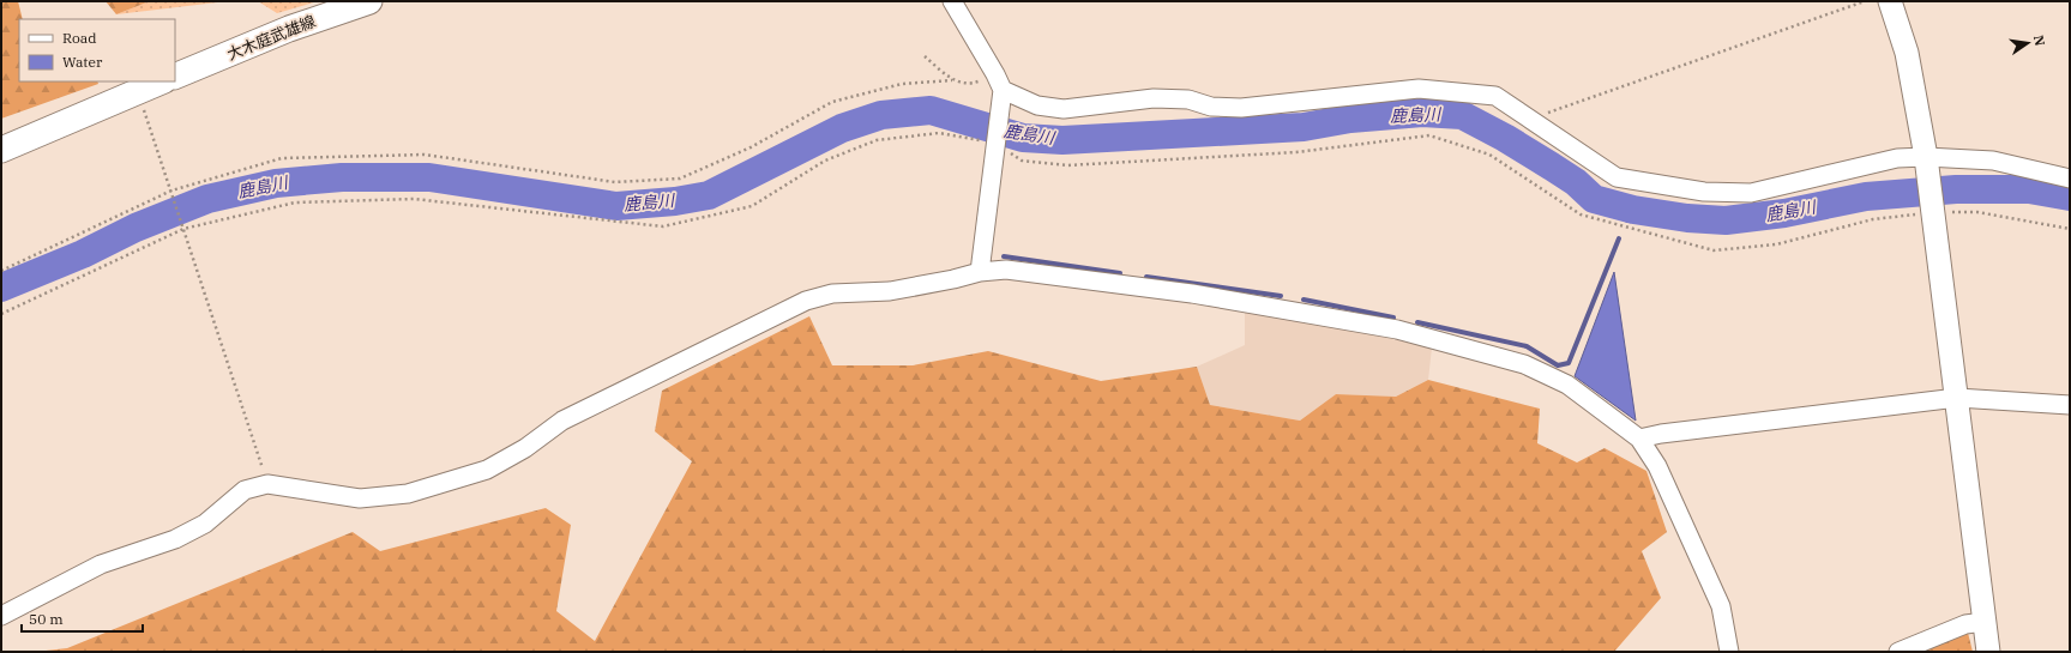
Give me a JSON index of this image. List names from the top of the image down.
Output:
{
  "streets": {
    "main road": ["大木庭武雄線"]
  },
  "water": ["鹿島川"],
  "legend": ["Road", "Water"],
  "scale_bar": "50 m",
  "north": "right"
}
